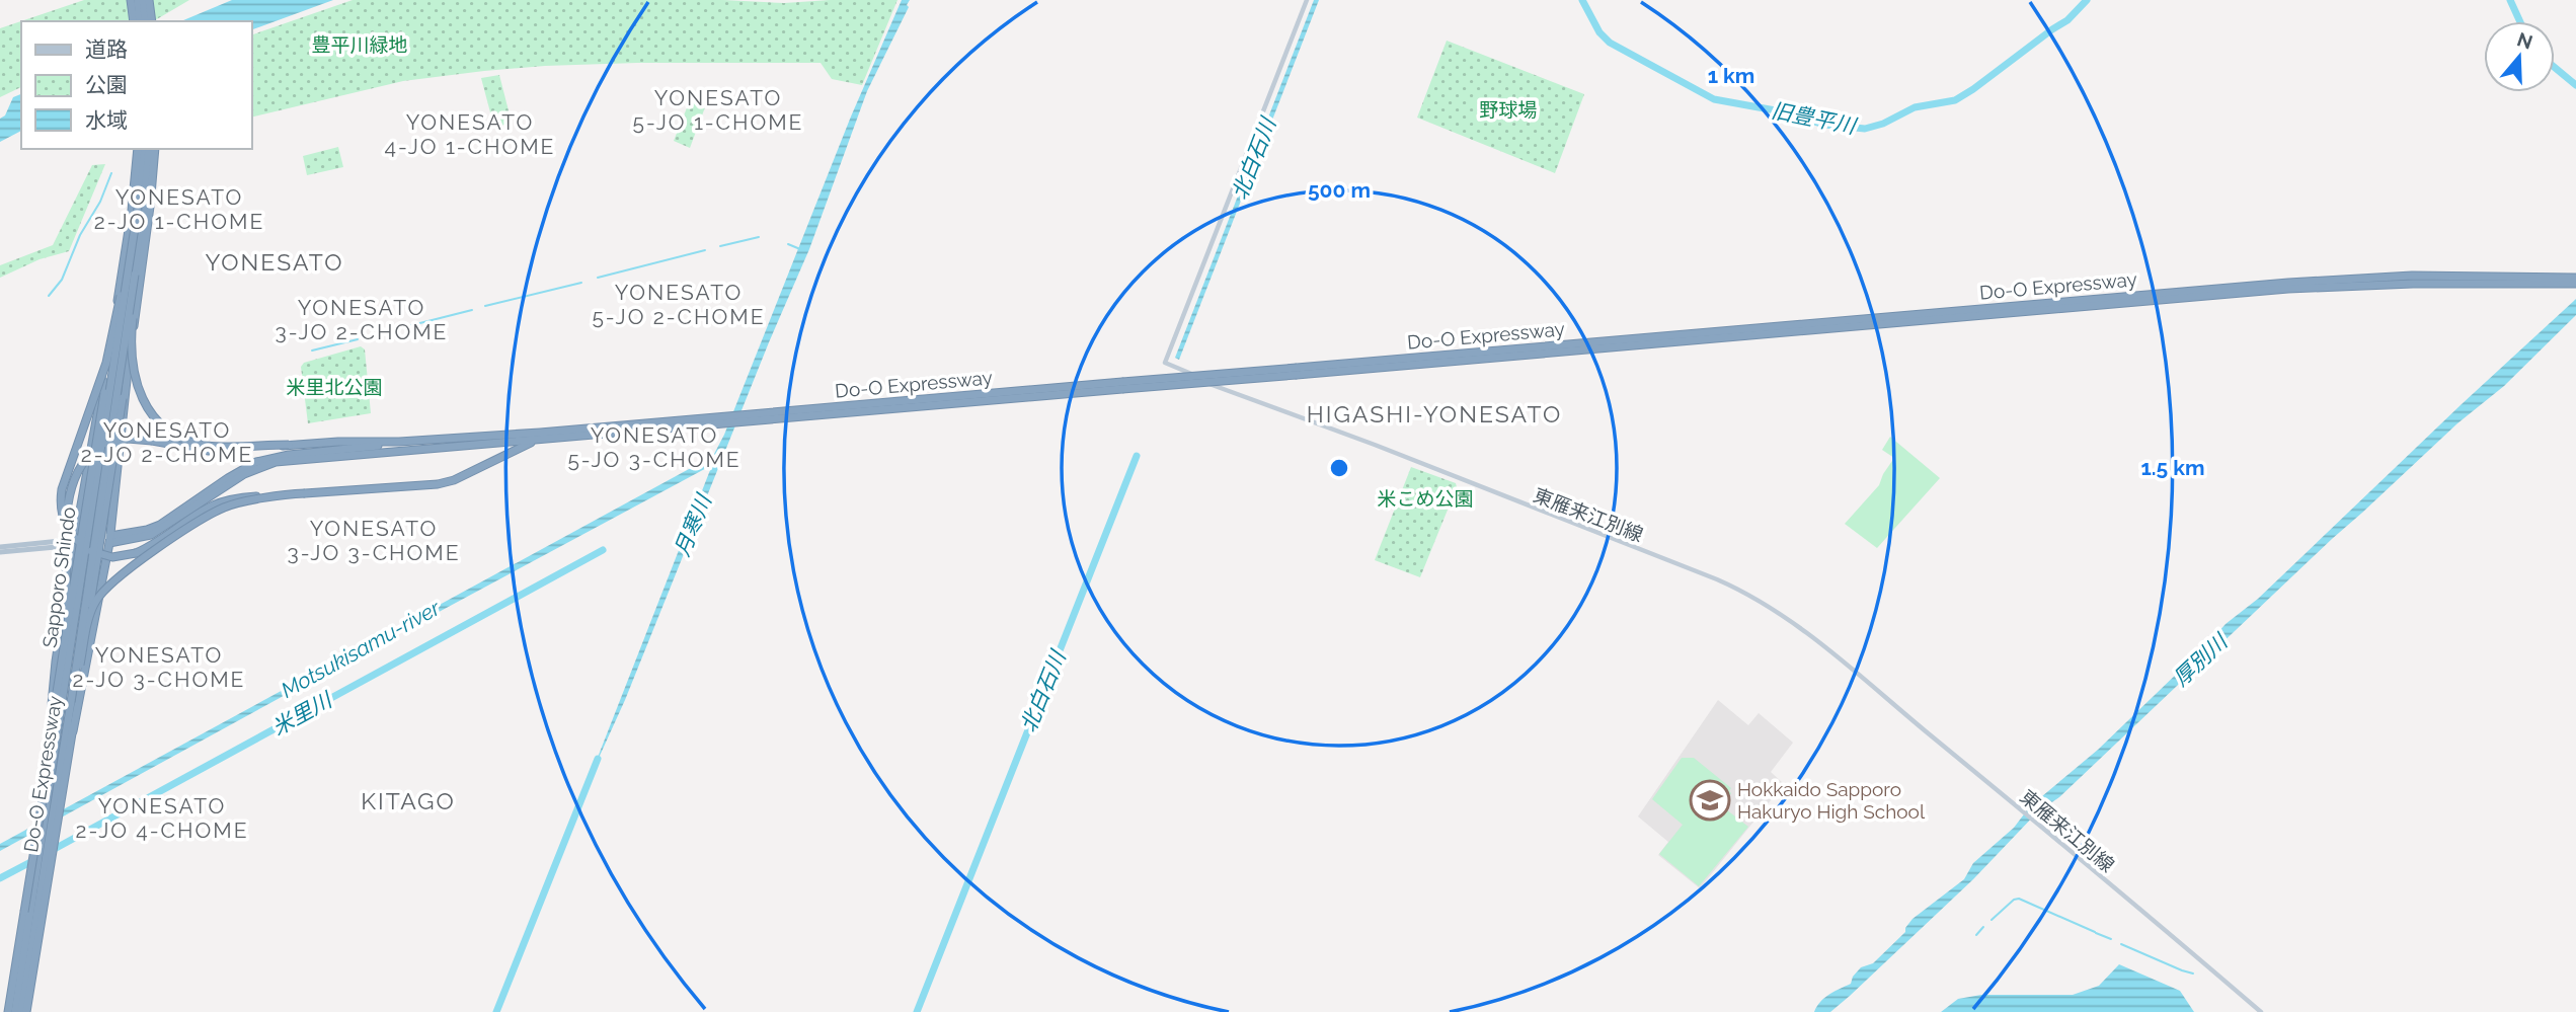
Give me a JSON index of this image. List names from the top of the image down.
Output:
{
  "streets": {
    "highway": ["Do-O Expressway", "Sapporo Shindo"],
    "main road": ["東雁来江別線"]
  },
  "crossings": [
    ["Do-O Expressway", "Sapporo Shindo"]
  ],
  "districts": [
    "YONESATO 5-JO 1-CHOME",
    "YONESATO 4-JO 1-CHOME",
    "YONESATO 2-JO 1-CHOME",
    "YONESATO",
    "YONESATO 5-JO 2-CHOME",
    "YONESATO 3-JO 2-CHOME",
    "HIGASHI-YONESATO",
    "YONESATO 2-JO 2-CHOME",
    "YONESATO 5-JO 3-CHOME",
    "YONESATO 3-JO 3-CHOME",
    "YONESATO 2-JO 3-CHOME",
    "KITAGO",
    "YONESATO 2-JO 4-CHOME"
  ],
  "water": [
    "旧豊平川",
    "北白石川",
    "月寒川",
    "Motsukisamu-river",
    "厚別川",
    "米里川"
  ],
  "parks": [
    "豊平川緑地",
    "野球場",
    "米里北公園",
    "米こめ公園"
  ],
  "places": {
    "school or university": ["Hokkaido Sapporo Hakuryo High School"]
  },
  "legend": ["道路", "公園", "水域"],
  "north": "top",
  "rings": ["1 km", "500 m", "1.5 km"]
}
